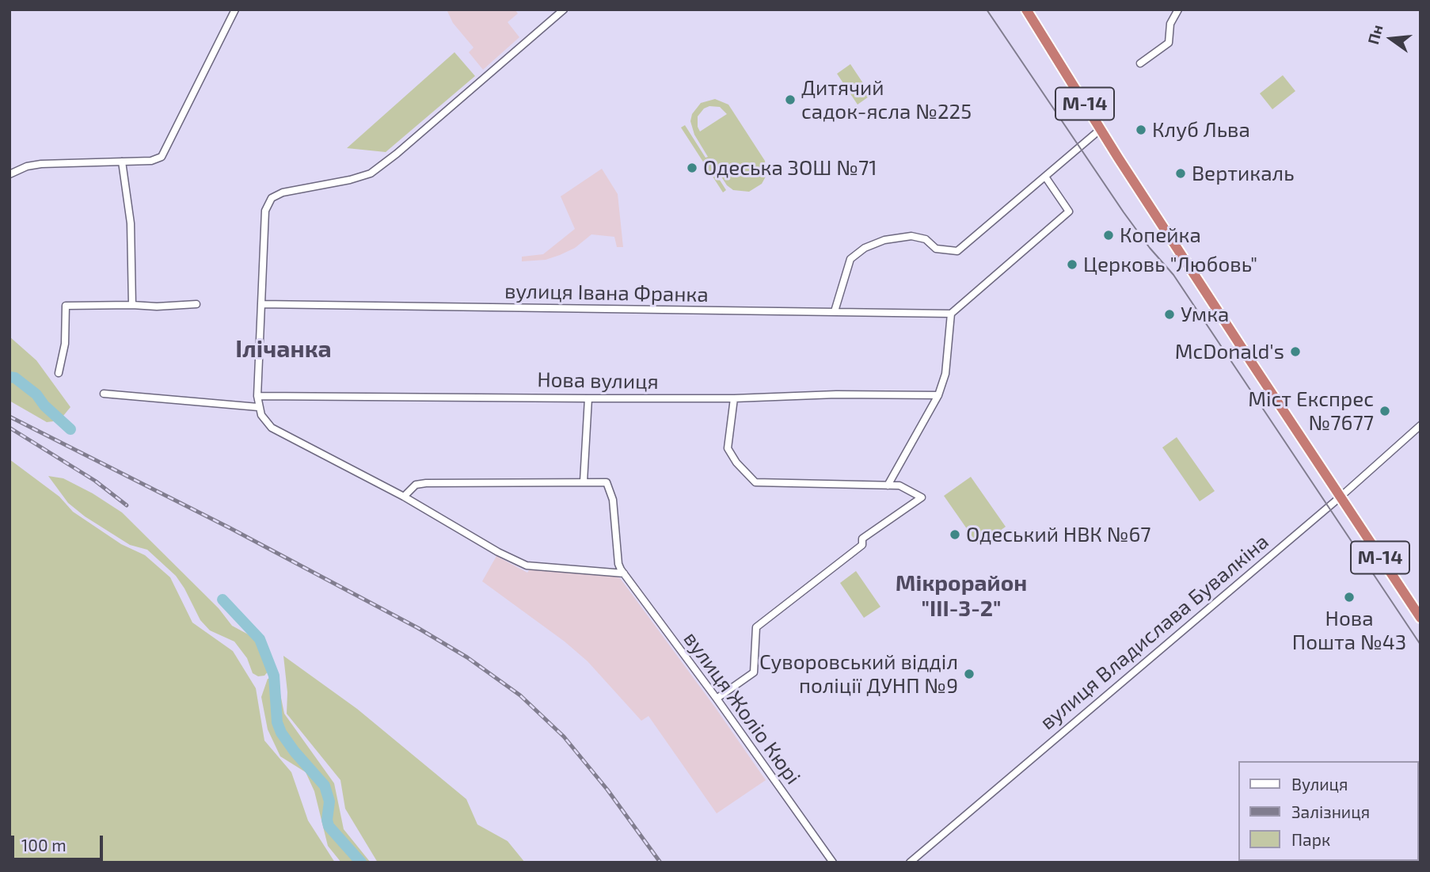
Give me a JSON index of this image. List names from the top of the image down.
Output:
{
  "streets": {
    "highway": ["М-14"],
    "street": [
      "вулиця Івана Франка",
      "Нова вулиця",
      "вулиця Владислава Бувалкіна",
      "вулиця Жоліо Кюрі"
    ]
  },
  "crossings": [
    ["М-14", "вулиця Владислава Бувалкіна"]
  ],
  "districts": ["Ілічанка", "Мікрорайон \"ІІІ-3-2\""],
  "places": [
    "Дитячий садок-ясла №225",
    "Клуб Льва",
    "Одеська ЗОШ №71",
    "Вертикаль",
    "Копейка",
    "Церковь \"Любовь\"",
    "Умка",
    "McDonald's",
    "Міст Експрес №7677",
    "Одеський НВК №67",
    "Нова Пошта №43",
    "Суворовський відділ поліції ДУНП №9"
  ],
  "legend": ["Вулиця", "Залізниця", "Парк"],
  "scale_bar": "100 m",
  "north": "left"
}
